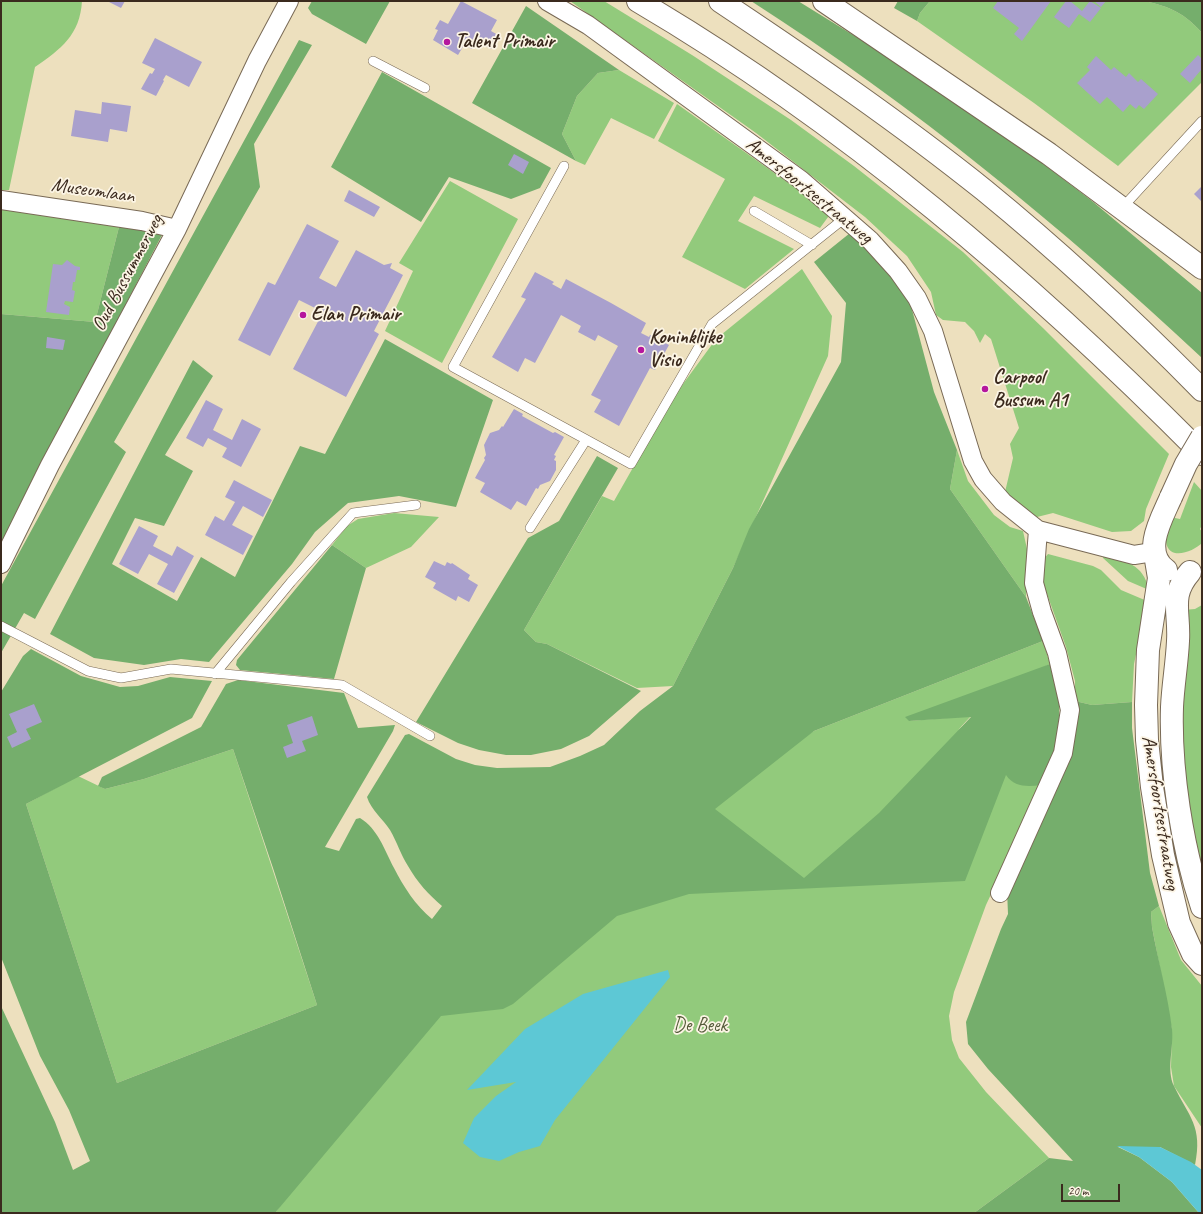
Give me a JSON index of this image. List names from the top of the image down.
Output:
{
  "streets": {
    "main road": ["Amersfoortsestraatweg"],
    "street": ["Museumlaan", "Oud Bussummerweg"]
  },
  "crossings": [
    ["Museumlaan", "Oud Bussummerweg"]
  ],
  "parks": ["De Beek"],
  "places": [
    "Talent Primair",
    "Elan Primair",
    "Koninklijke Visio",
    "Carpool Bussum A1"
  ],
  "scale_bar": "20 m"
}
